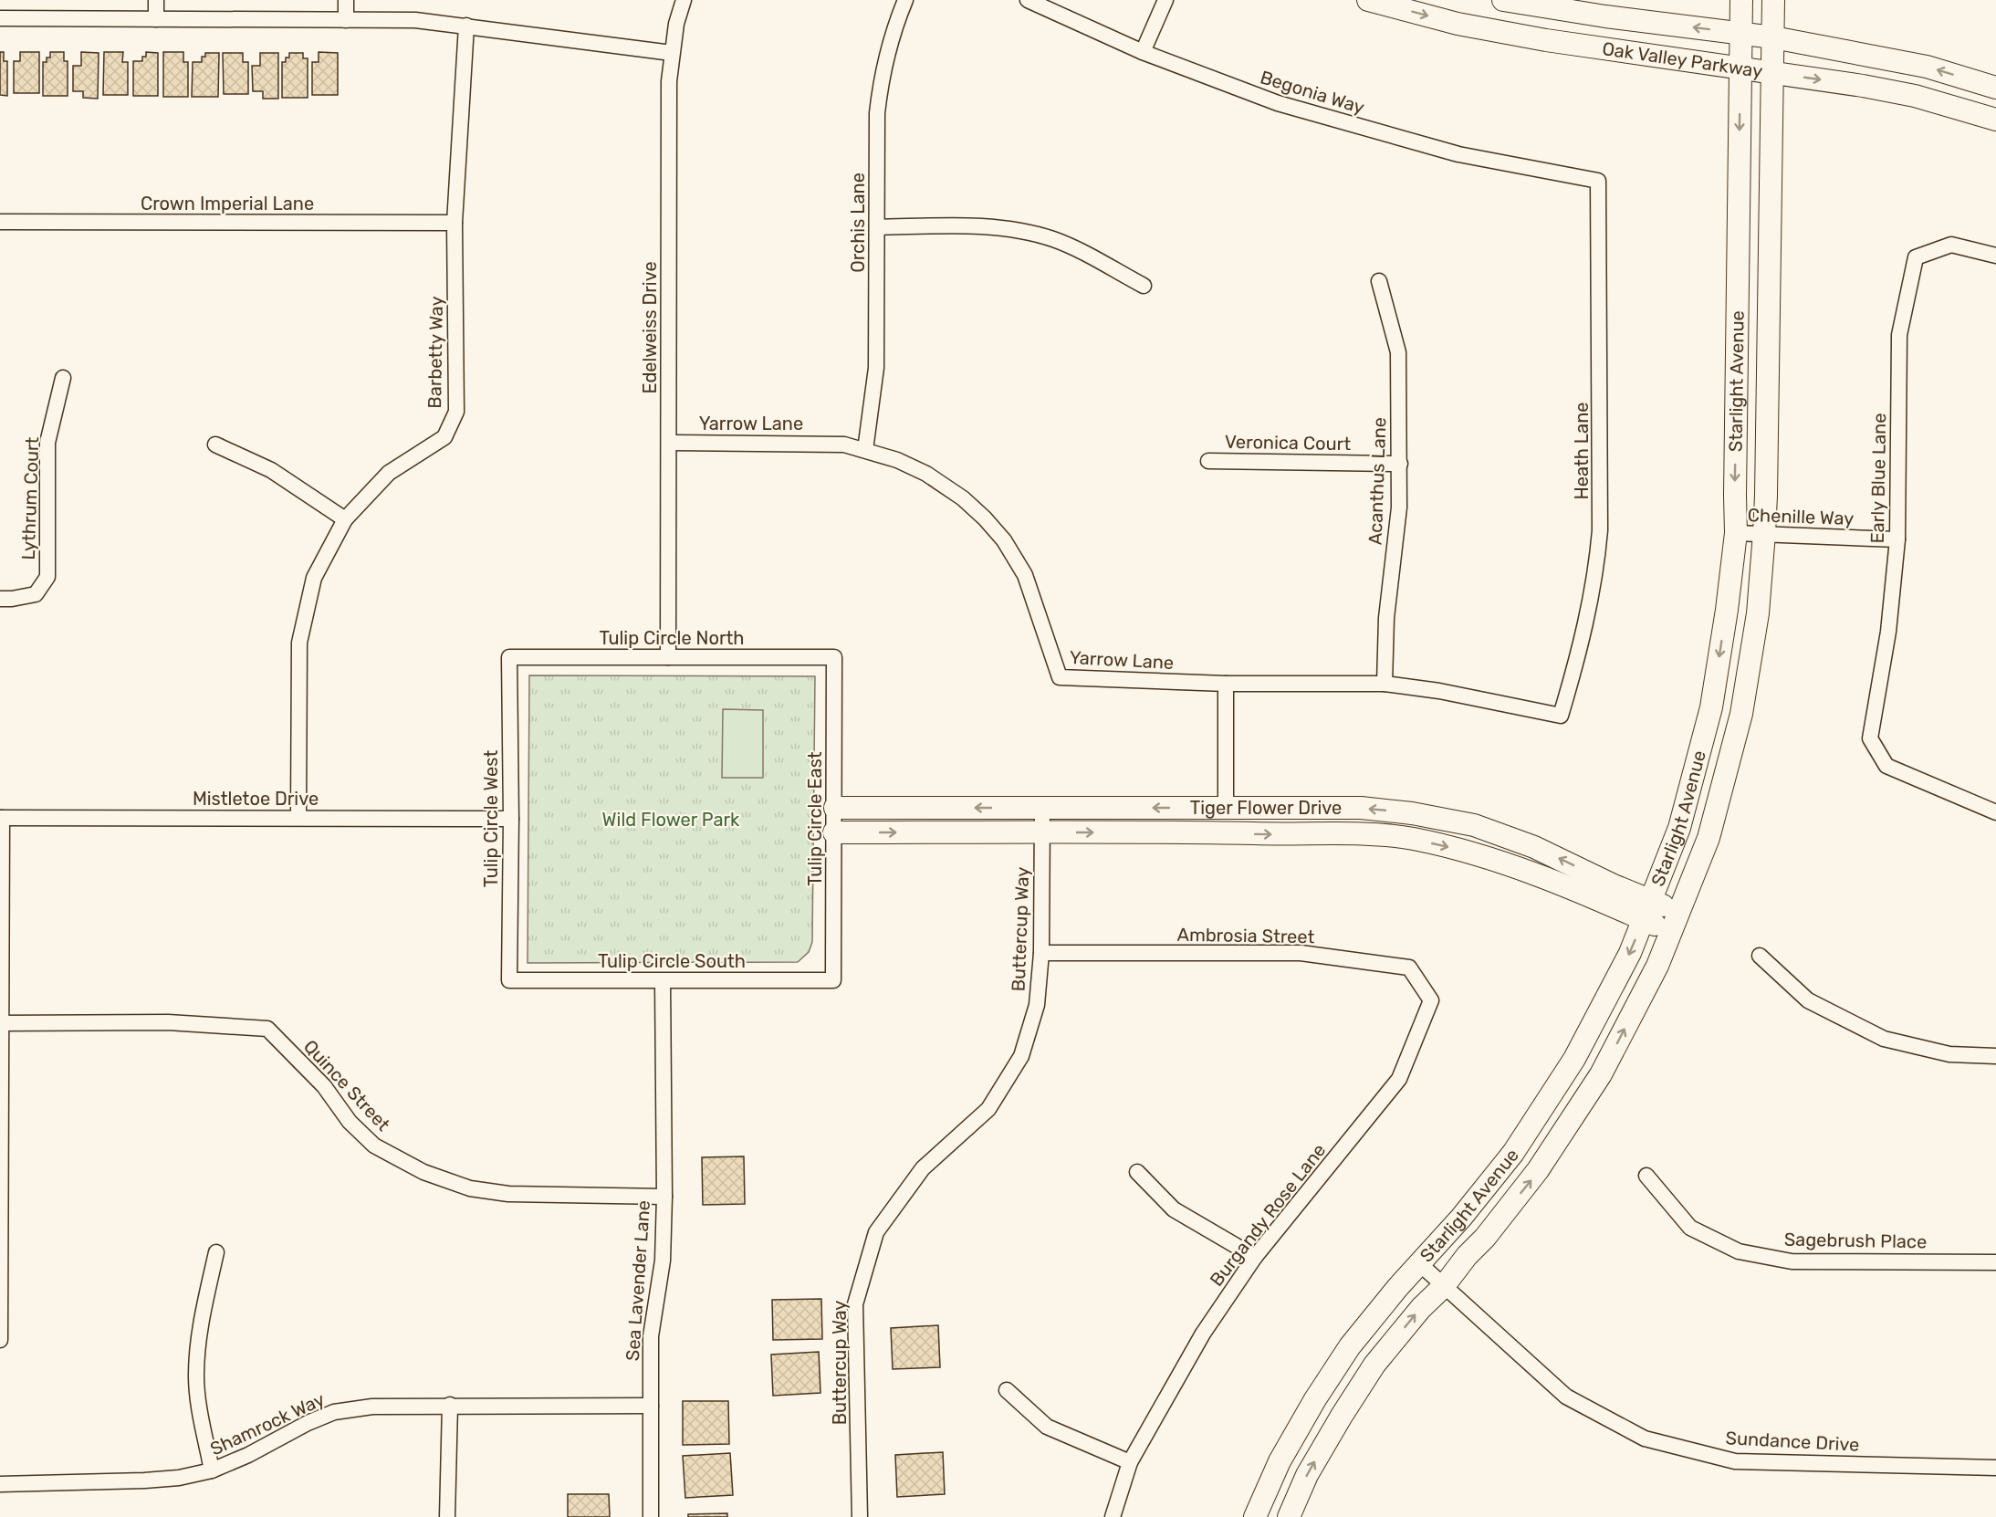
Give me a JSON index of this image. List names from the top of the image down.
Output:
{
  "streets": {
    "street": [
      "Oak Valley Parkway",
      "Begonia Way",
      "Crown Imperial Lane",
      "Orchis Lane",
      "Edelweiss Drive",
      "Barbetty Way",
      "Starlight Avenue",
      "Yarrow Lane",
      "Veronica Court",
      "Heath Lane",
      "Early Blue Lane",
      "Acanthus Lane",
      "Lythrum Court",
      "Chenille Way",
      "Tulip Circle North",
      "Mistletoe Drive",
      "Tiger Flower Drive",
      "Tulip Circle West",
      "Tulip Circle East",
      "Buttercup Way",
      "Ambrosia Street",
      "Tulip Circle South",
      "Quince Street",
      "Burgandy Rose Lane",
      "Sagebrush Place",
      "Sea Lavender Lane",
      "Shamrock Way",
      "Sundance Drive"
    ]
  },
  "crossings": [
    ["Oak Valley Parkway", "Starlight Avenue"],
    ["Begonia Way", "Heath Lane"],
    ["Crown Imperial Lane", "Barbetty Way"],
    ["Orchis Lane", "Yarrow Lane"],
    ["Edelweiss Drive", "Yarrow Lane"],
    ["Edelweiss Drive", "Tulip Circle North"],
    ["Barbetty Way", "Mistletoe Drive"],
    ["Starlight Avenue", "Chenille Way"],
    ["Starlight Avenue", "Tiger Flower Drive"],
    ["Starlight Avenue", "Sundance Drive"],
    ["Yarrow Lane", "Heath Lane"],
    ["Yarrow Lane", "Acanthus Lane"],
    ["Veronica Court", "Acanthus Lane"],
    ["Early Blue Lane", "Chenille Way"],
    ["Tulip Circle North", "Tulip Circle West"],
    ["Tulip Circle North", "Tulip Circle East"],
    ["Mistletoe Drive", "Tulip Circle West"],
    ["Tiger Flower Drive", "Tulip Circle East"],
    ["Tiger Flower Drive", "Buttercup Way"],
    ["Tulip Circle West", "Tulip Circle South"],
    ["Tulip Circle East", "Tulip Circle South"],
    ["Buttercup Way", "Ambrosia Street"],
    ["Ambrosia Street", "Burgandy Rose Lane"],
    ["Tulip Circle South", "Sea Lavender Lane"],
    ["Quince Street", "Sea Lavender Lane"],
    ["Sea Lavender Lane", "Shamrock Way"]
  ],
  "parks": ["Wild Flower Park"]
}
